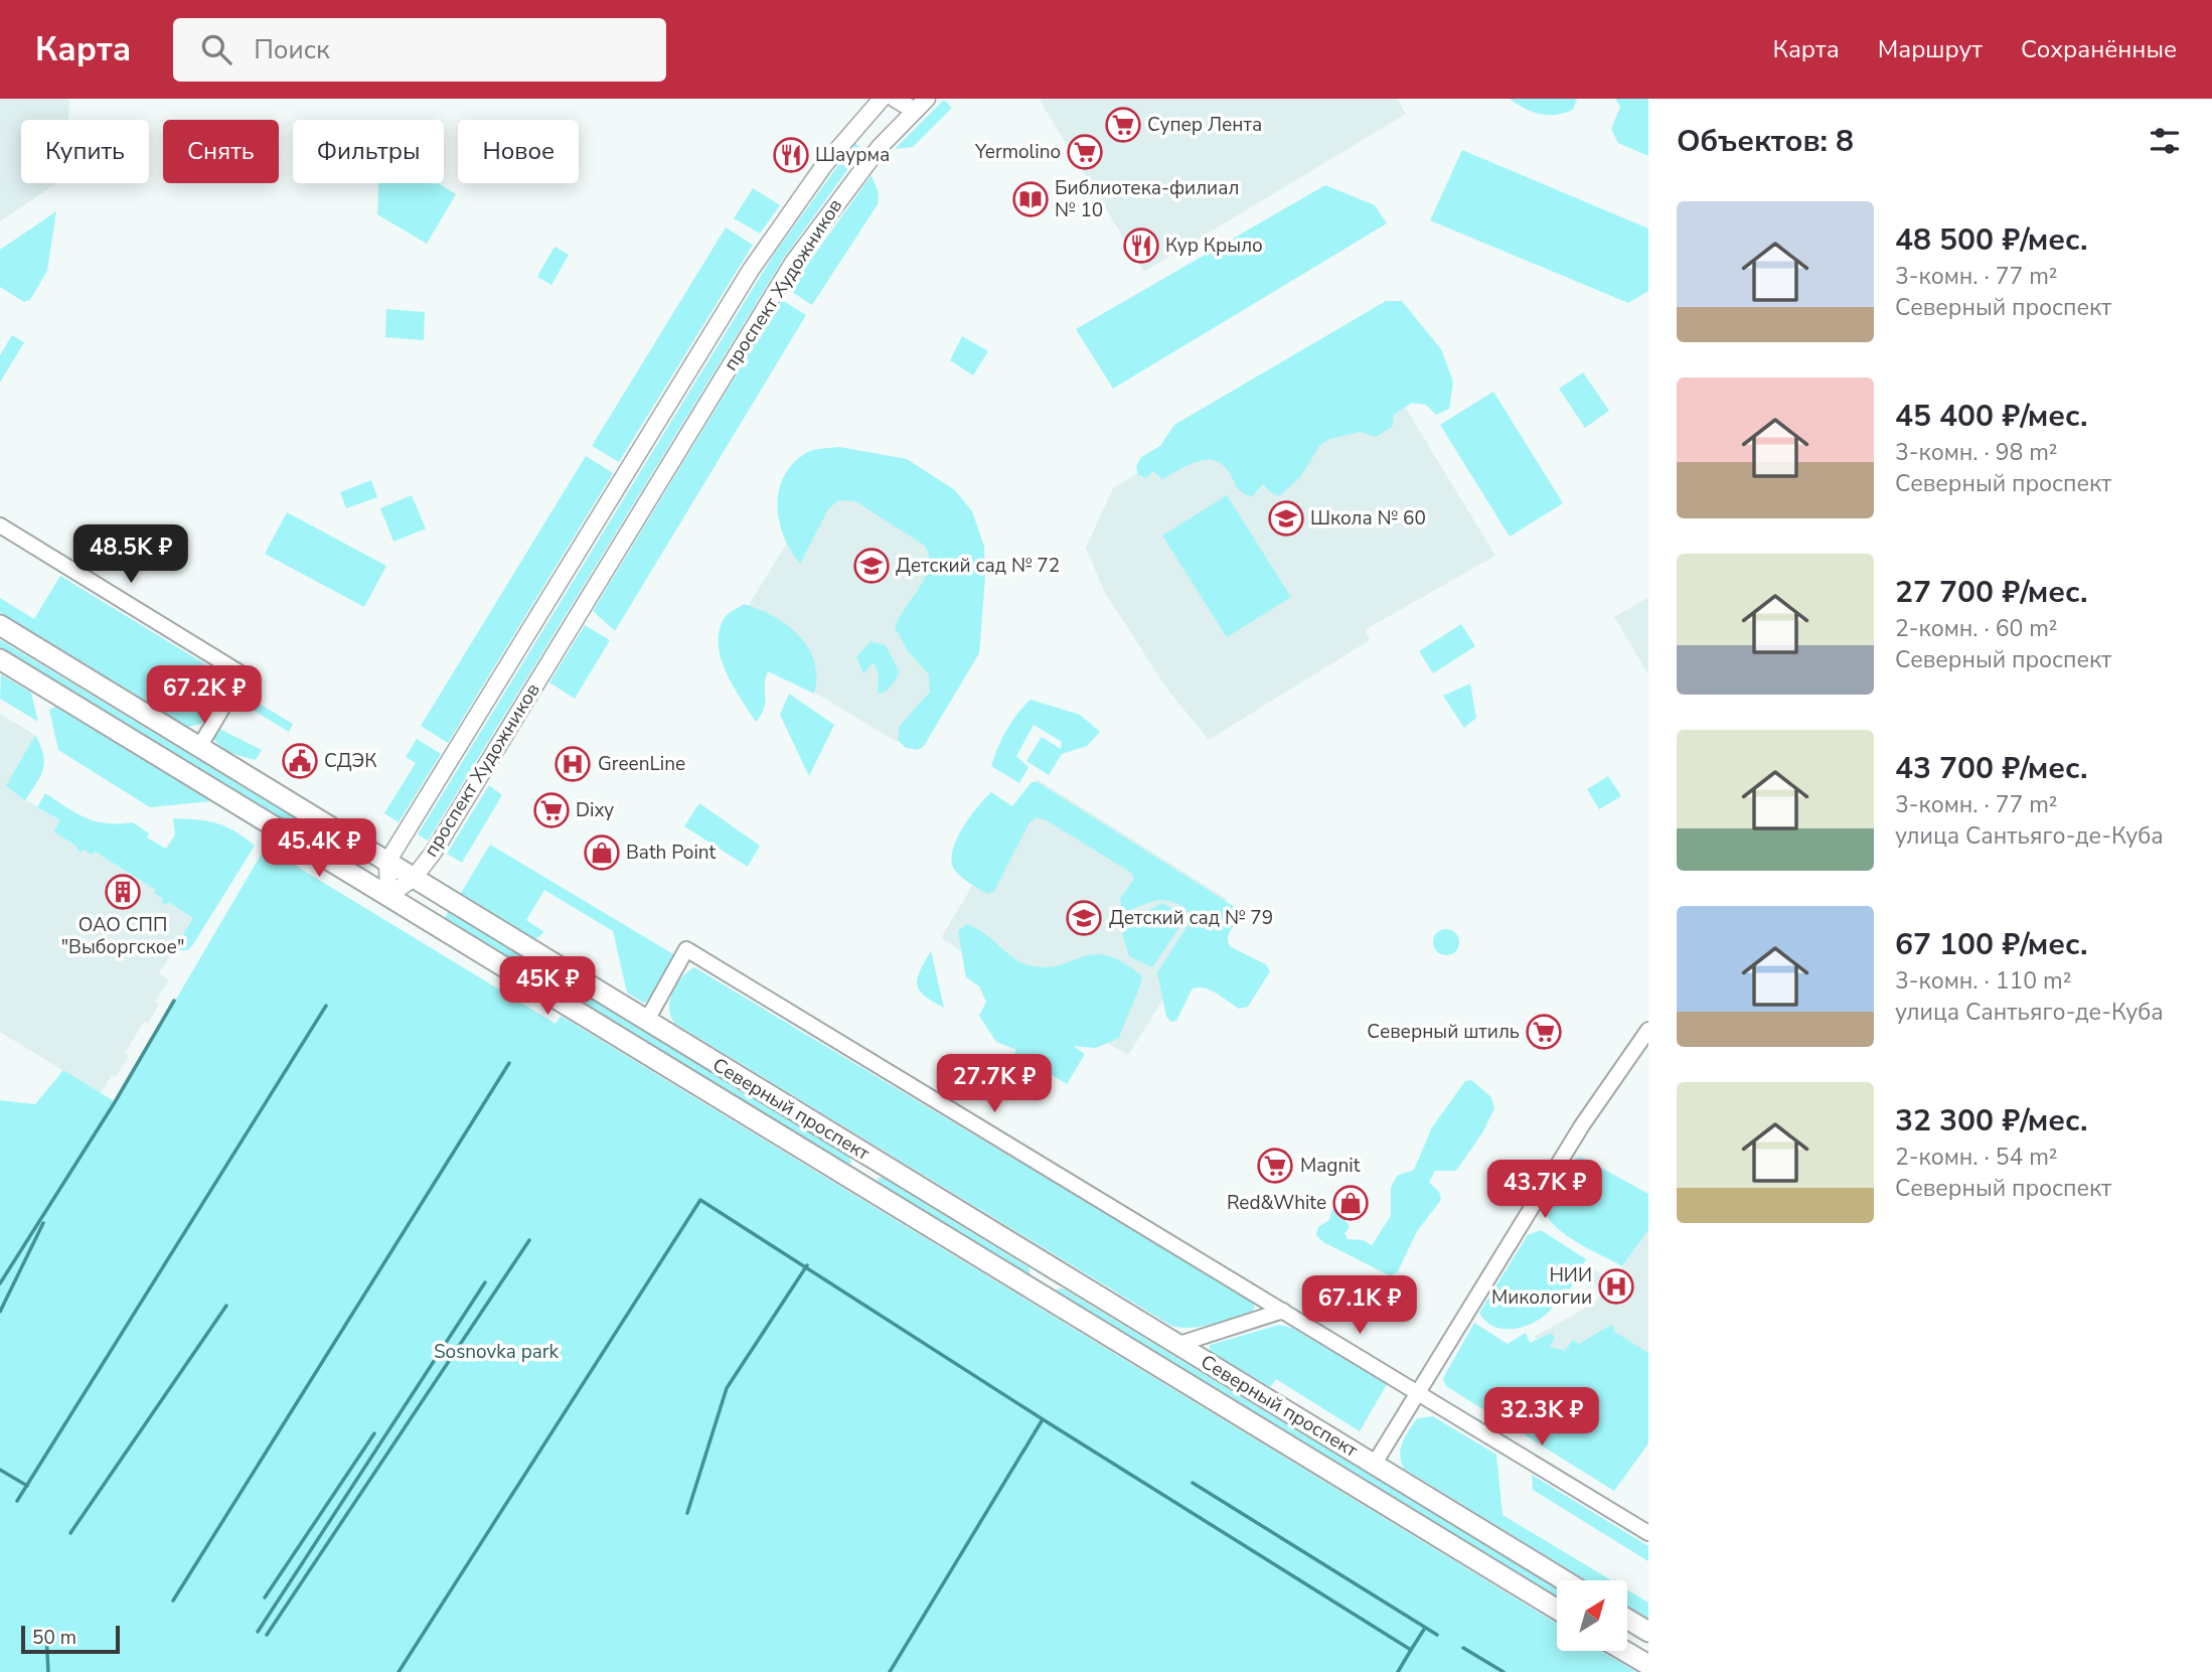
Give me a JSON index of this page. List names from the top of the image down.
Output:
{
  "streets": {
    "main road": ["Северный проспект"],
    "street": ["проспект Художников"]
  },
  "crossings": [
    ["проспект Художников", "Северный проспект"]
  ],
  "parks": ["Sosnovka park"],
  "places": {
    "supermarket": [
      "Супер Лента",
      "Yermolino",
      "Dixy",
      "Северный штиль",
      "Magnit"
    ],
    "restaurant": ["Шаурма", "Кур Крыло"],
    "library": ["Библиотека-филиал № 10"],
    "school or university": ["Школа № 60", "Детский сад № 72", "Детский сад № 79"],
    "public building": ["СДЭК"],
    "hospital": ["GreenLine", "НИИ Микологии"],
    "shop": ["Bath Point", "Red&White"],
    "building": ["ОАО СПП \"Выборгское\""]
  },
  "scale_bar": "50 m",
  "north": "top right",
  "page": {
    "header": "Карта",
    "search": "Поиск",
    "nav": ["Карта", "Маршрут", "Сохранённые"],
    "heading": "Объектов: 8",
    "chip": [
      "Купить",
      "Снять",
      "Фильтры",
      "Новое"
    ],
    "list": [
      {
        "name": "48 500 ₽/мес.",
        "note": "3-комн. · 77 m² · Северный проспект"
      },
      {
        "name": "45 400 ₽/мес.",
        "note": "3-комн. · 98 m² · Северный проспект"
      },
      {
        "name": "27 700 ₽/мес.",
        "note": "2-комн. · 60 m² · Северный проспект"
      },
      {
        "name": "43 700 ₽/мес.",
        "note": "3-комн. · 77 m² · улица Сантьяго-де-Куба"
      },
      {
        "name": "67 100 ₽/мес.",
        "note": "3-комн. · 110 m² · улица Сантьяго-де-Куба"
      },
      {
        "name": "32 300 ₽/мес.",
        "note": "2-комн. · 54 m² · Северный проспект"
      }
    ],
    "price": [
      "48.5K ₽",
      "67.2K ₽",
      "45.4K ₽",
      "45K ₽",
      "27.7K ₽",
      "43.7K ₽",
      "67.1K ₽",
      "32.3K ₽"
    ],
    "scale": "50 m"
  }
}
